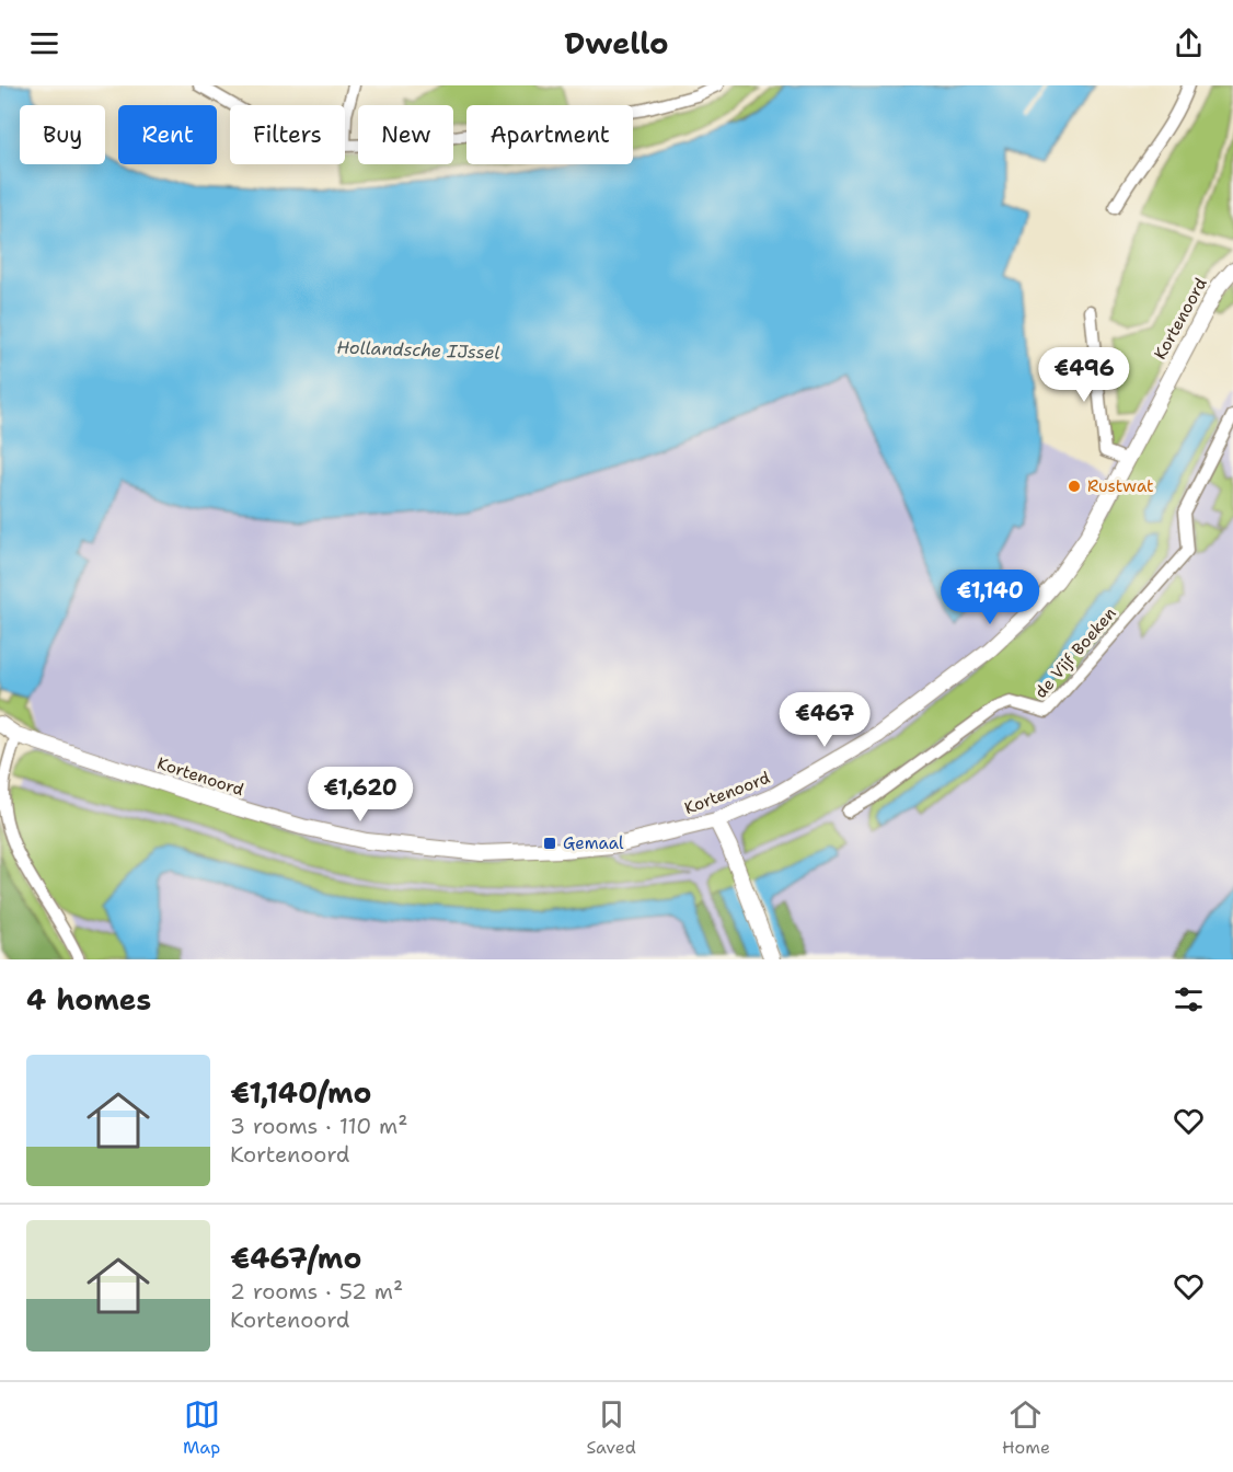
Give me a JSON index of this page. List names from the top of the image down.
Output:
{
  "streets": {
    "street": ["Kortenoord", "de Vijf Boeken"]
  },
  "water": ["Hollandsche IJssel"],
  "places": {
    "other": ["Rustwat"],
    "transit": ["Gemaal"]
  },
  "page": {
    "header": "Dwello",
    "chip": [
      "Buy",
      "Rent",
      "Filters",
      "New",
      "Apartment"
    ],
    "price": [
      "€496",
      "€1,140",
      "€467",
      "€1,620"
    ],
    "heading": "4 homes",
    "list": [
      {
        "name": "€1,140/mo",
        "note": "3 rooms · 110 m² · Kortenoord"
      },
      {
        "name": "€467/mo",
        "note": "2 rooms · 52 m² · Kortenoord"
      }
    ],
    "tabs": ["Map", "Saved", "Home"]
  }
}
